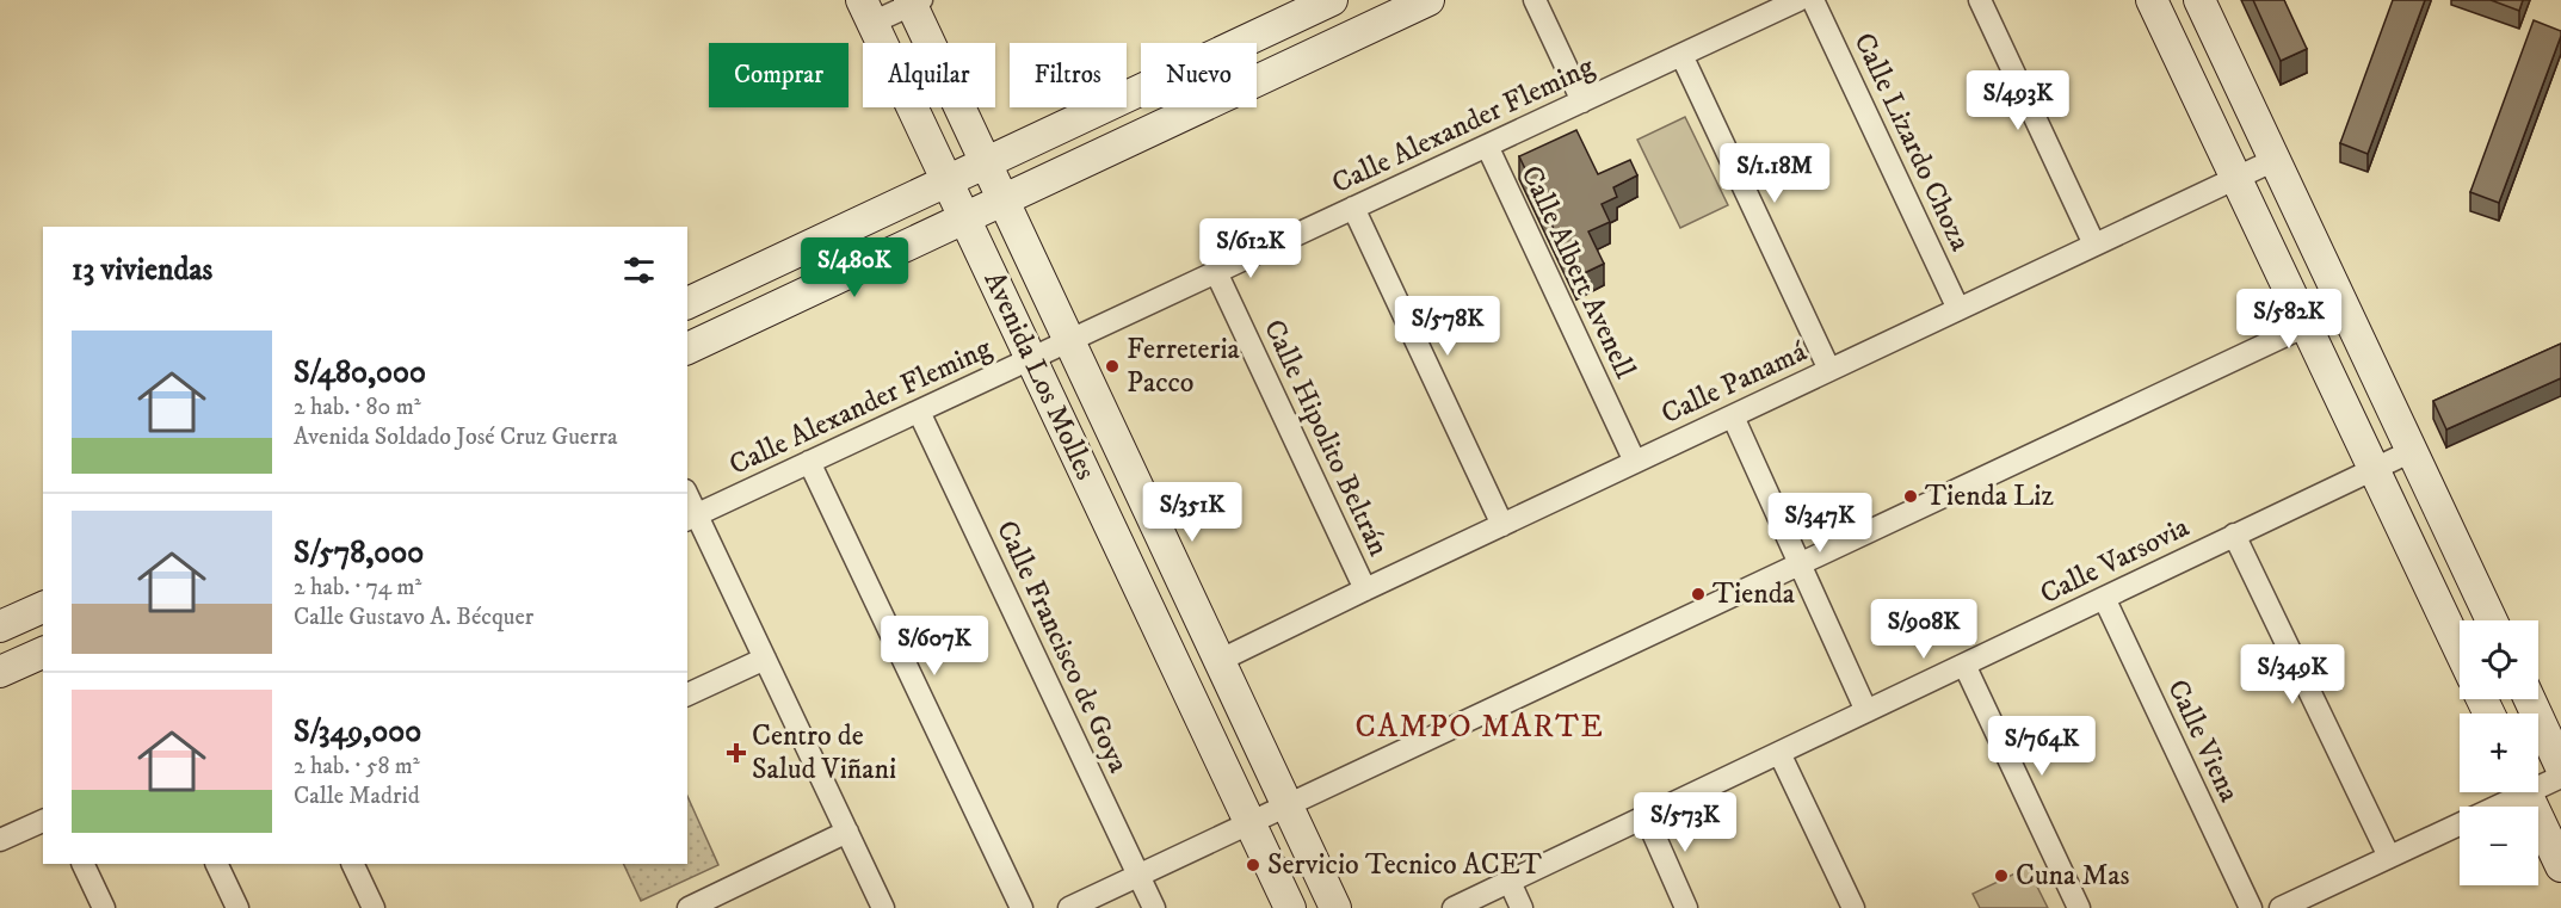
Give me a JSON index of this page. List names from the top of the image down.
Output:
{
  "streets": {
    "street": [
      "Calle Alexander Fleming",
      "Calle Lizardo Choza",
      "Calle Albert Avenell",
      "Avenida Los Molles",
      "Calle Panamá",
      "Calle Hipolito Beltrán",
      "Calle Varsovia",
      "Calle Francisco de Goya",
      "Calle Viena"
    ]
  },
  "crossings": [
    ["Calle Alexander Fleming", "Calle Albert Avenell"],
    ["Calle Alexander Fleming", "Avenida Los Molles"],
    ["Calle Alexander Fleming", "Calle Hipolito Beltrán"],
    ["Calle Alexander Fleming", "Calle Francisco de Goya"],
    ["Calle Lizardo Choza", "Calle Panamá"],
    ["Calle Albert Avenell", "Calle Panamá"],
    ["Avenida Los Molles", "Calle Panamá"],
    ["Calle Panamá", "Calle Hipolito Beltrán"],
    ["Calle Varsovia", "Calle Viena"]
  ],
  "districts": ["CAMPO MARTE"],
  "places": {
    "other": [
      "Ferreteria Pacco",
      "Tienda Liz",
      "Tienda",
      "Servicio Tecnico ACET",
      "Cuna Mas"
    ],
    "health": ["Centro de Salud Viñani"]
  },
  "page": {
    "chip": [
      "Comprar",
      "Alquilar",
      "Filtros",
      "Nuevo"
    ],
    "price": [
      "S/493K",
      "S/1.18M",
      "S/612K",
      "S/480K",
      "S/582K",
      "S/578K",
      "S/351K",
      "S/347K",
      "S/908K",
      "S/607K",
      "S/349K",
      "S/764K",
      "S/573K"
    ],
    "heading": "13 viviendas",
    "list": [
      {
        "name": "S/480,000",
        "note": "2 hab. · 80 m² · Avenida Soldado José Cruz Guerra"
      },
      {
        "name": "S/578,000",
        "note": "2 hab. · 74 m² · Calle Gustavo A. Bécquer"
      },
      {
        "name": "S/349,000",
        "note": "2 hab. · 58 m² · Calle Madrid"
      }
    ],
    "map_buttons": ["+", "−"]
  }
}
